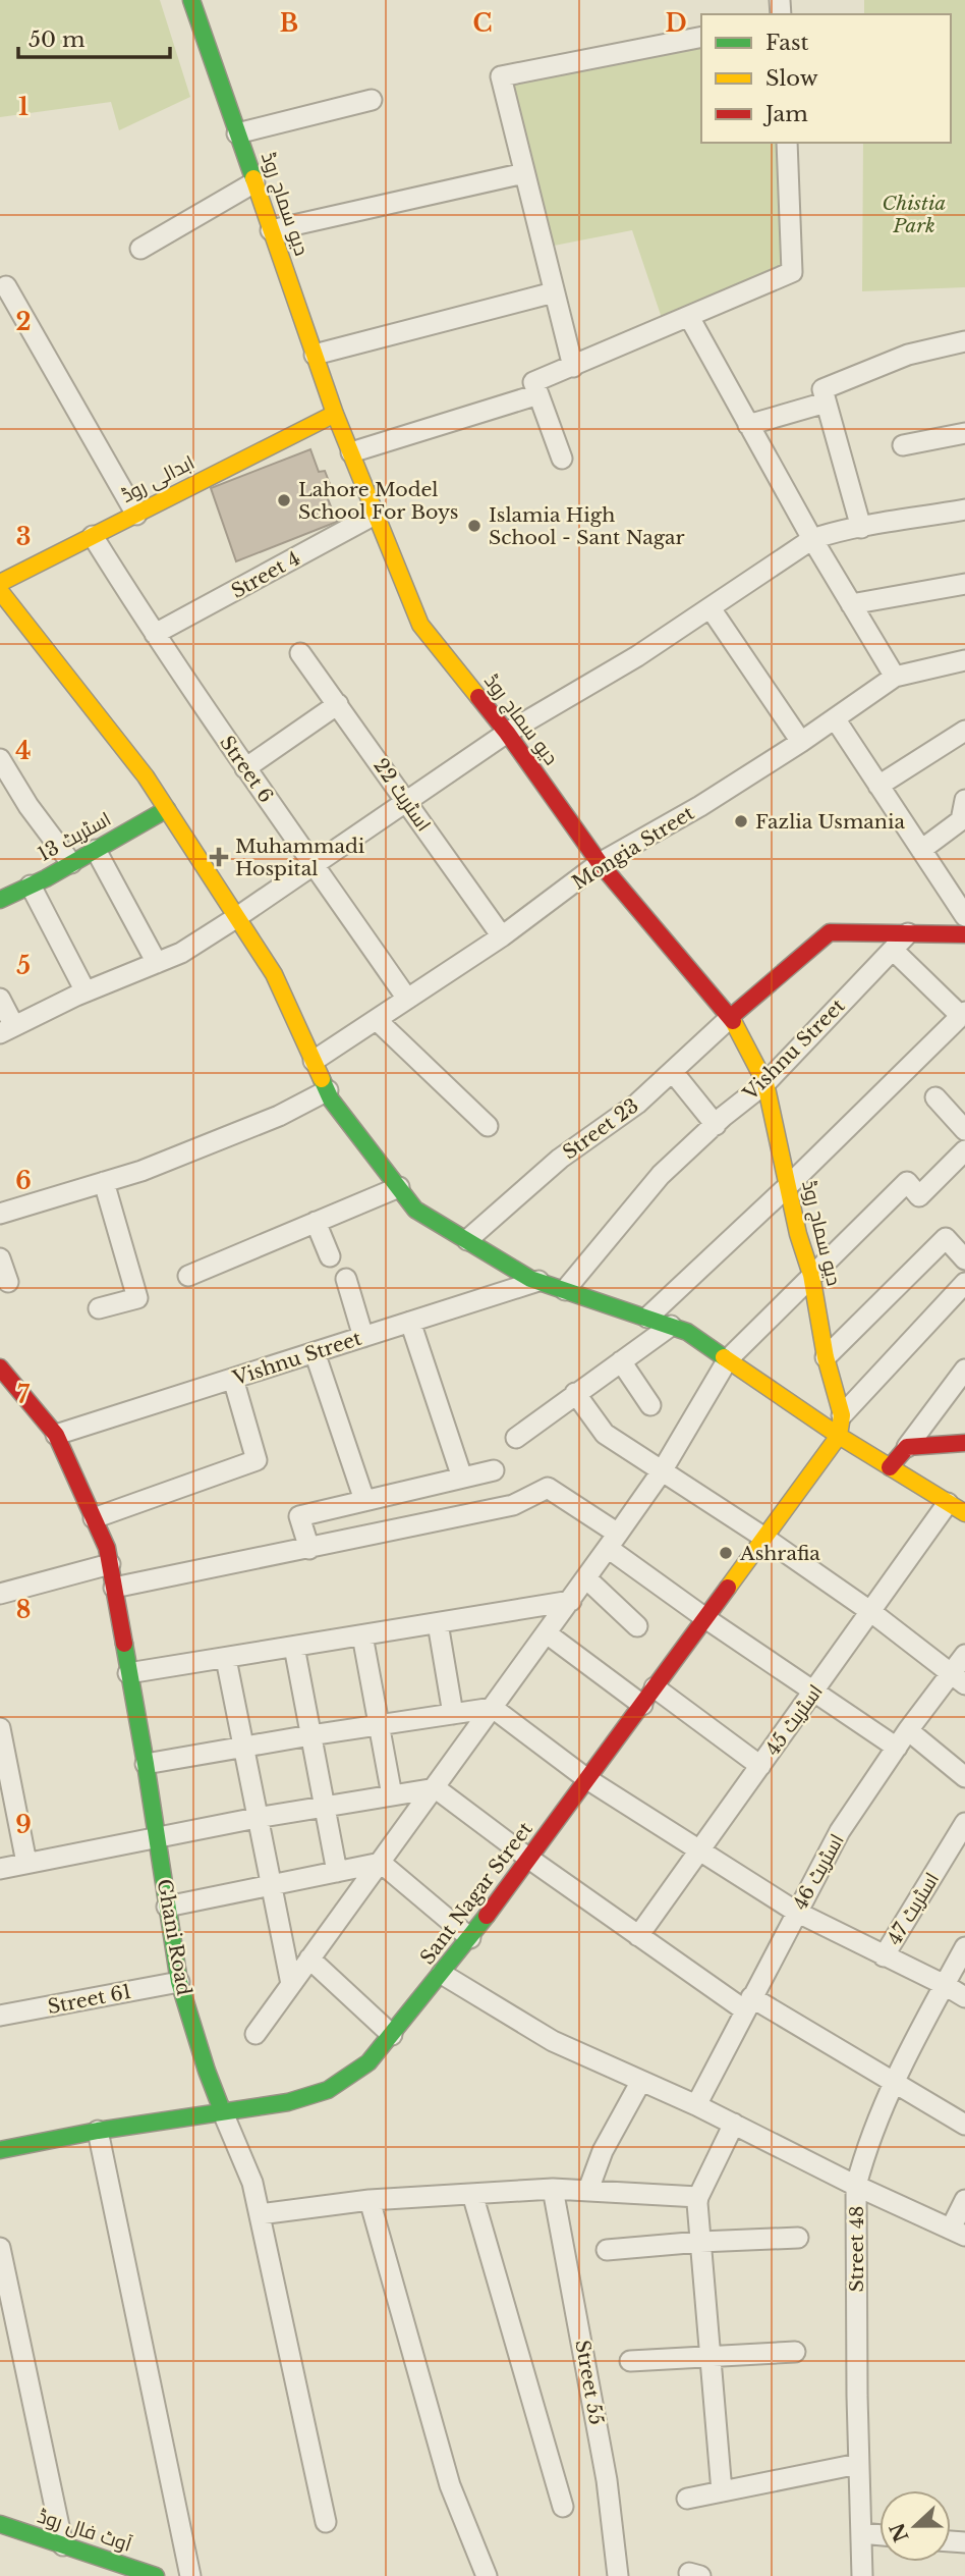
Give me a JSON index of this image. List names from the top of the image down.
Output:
{
  "streets": {
    "main road": [
      "دیو سماج روڈ",
      "ابدالی روڈ",
      "اسٹریٹ 13",
      "Sant Nagar Street",
      "Ghani Road",
      "آوٹ فال روڈ"
    ],
    "street": [
      "Street 4",
      "Street 6",
      "اسٹریٹ 22",
      "Mongia Street",
      "Vishnu Street",
      "Street 23",
      "اسٹریٹ 45",
      "اسٹریٹ 46",
      "اسٹریٹ 47",
      "Street 61",
      "Street 48",
      "Street 55"
    ]
  },
  "crossings": [
    ["دیو سماج روڈ", "ابدالی روڈ"],
    ["دیو سماج روڈ", "Street 4"],
    ["دیو سماج روڈ", "Mongia Street"],
    ["دیو سماج روڈ", "Vishnu Street"],
    ["دیو سماج روڈ", "Street 23"],
    ["دیو سماج روڈ", "Sant Nagar Street"],
    ["ابدالی روڈ", "Street 6"],
    ["Street 4", "Street 6"],
    ["Street 6", "Mongia Street"],
    ["اسٹریٹ 22", "Mongia Street"],
    ["Vishnu Street", "Ghani Road"],
    ["Sant Nagar Street", "Ghani Road"],
    ["Ghani Road", "Street 61"]
  ],
  "parks": ["Chistia Park"],
  "places": {
    "other": [
      "Lahore Model School For Boys",
      "Islamia High School - Sant Nagar",
      "Fazlia Usmania",
      "Ashrafia"
    ],
    "health": ["Muhammadi Hospital"]
  },
  "legend": ["Fast", "Slow", "Jam"],
  "scale_bar": "50 m",
  "north": "left",
  "grid": {
    "columns": ["B", "C", "D"],
    "rows": [
      "1",
      "2",
      "3",
      "4",
      "5",
      "6",
      "7",
      "8",
      "9"
    ]
  }
}
